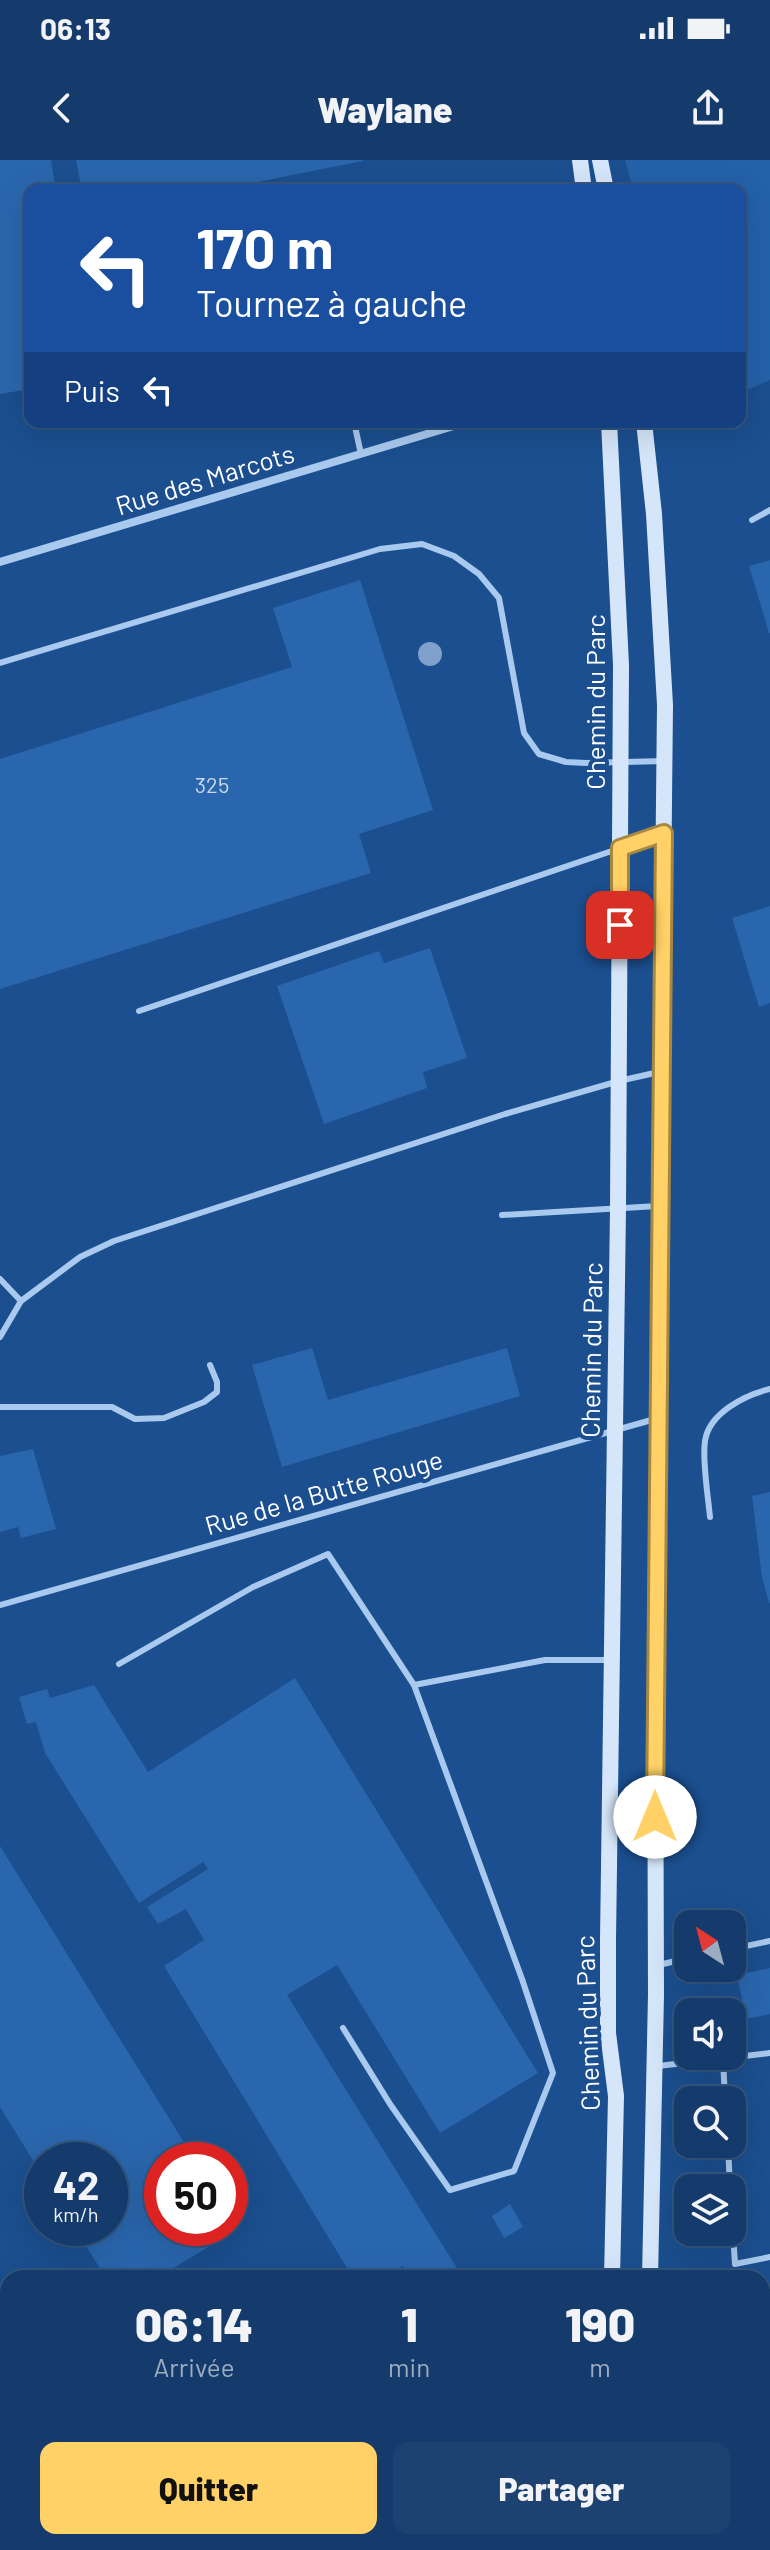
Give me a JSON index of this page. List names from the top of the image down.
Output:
{
  "streets": {
    "main road": ["Chemin du Parc"],
    "street": ["Rue des Marcots"],
    "lane": ["Rue de la Butte Rouge"]
  },
  "crossings": [
    ["Chemin du Parc", "Rue de la Butte Rouge"]
  ],
  "house_numbers": ["325"],
  "north": "top left",
  "page": {
    "status": "06:13",
    "header": "Waylane",
    "turn": ["170 m", "Tournez à gauche"],
    "then": "Puis",
    "speed": "42 km/h",
    "limit": "50",
    "eta": [
      "06:14",
      "Arrivée",
      "1",
      "min",
      "190",
      "m"
    ],
    "buttons": ["Quitter", "Partager"]
  }
}
